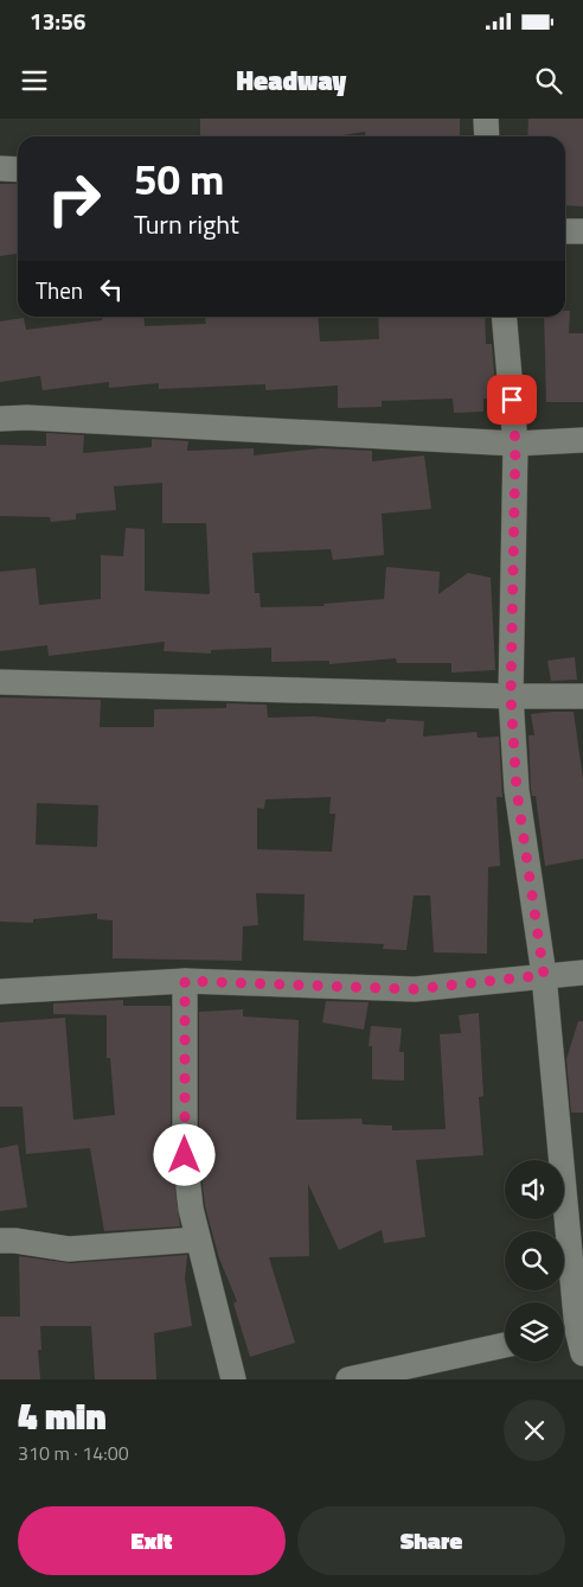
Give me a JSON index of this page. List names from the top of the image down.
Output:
{
  "page": {
    "status": "13:56",
    "header": "Headway",
    "turn": ["50 m", "Turn right"],
    "then": "Then",
    "heading": ["4 min", "310 m · 14:00"],
    "buttons": ["Exit", "Share"]
  }
}
